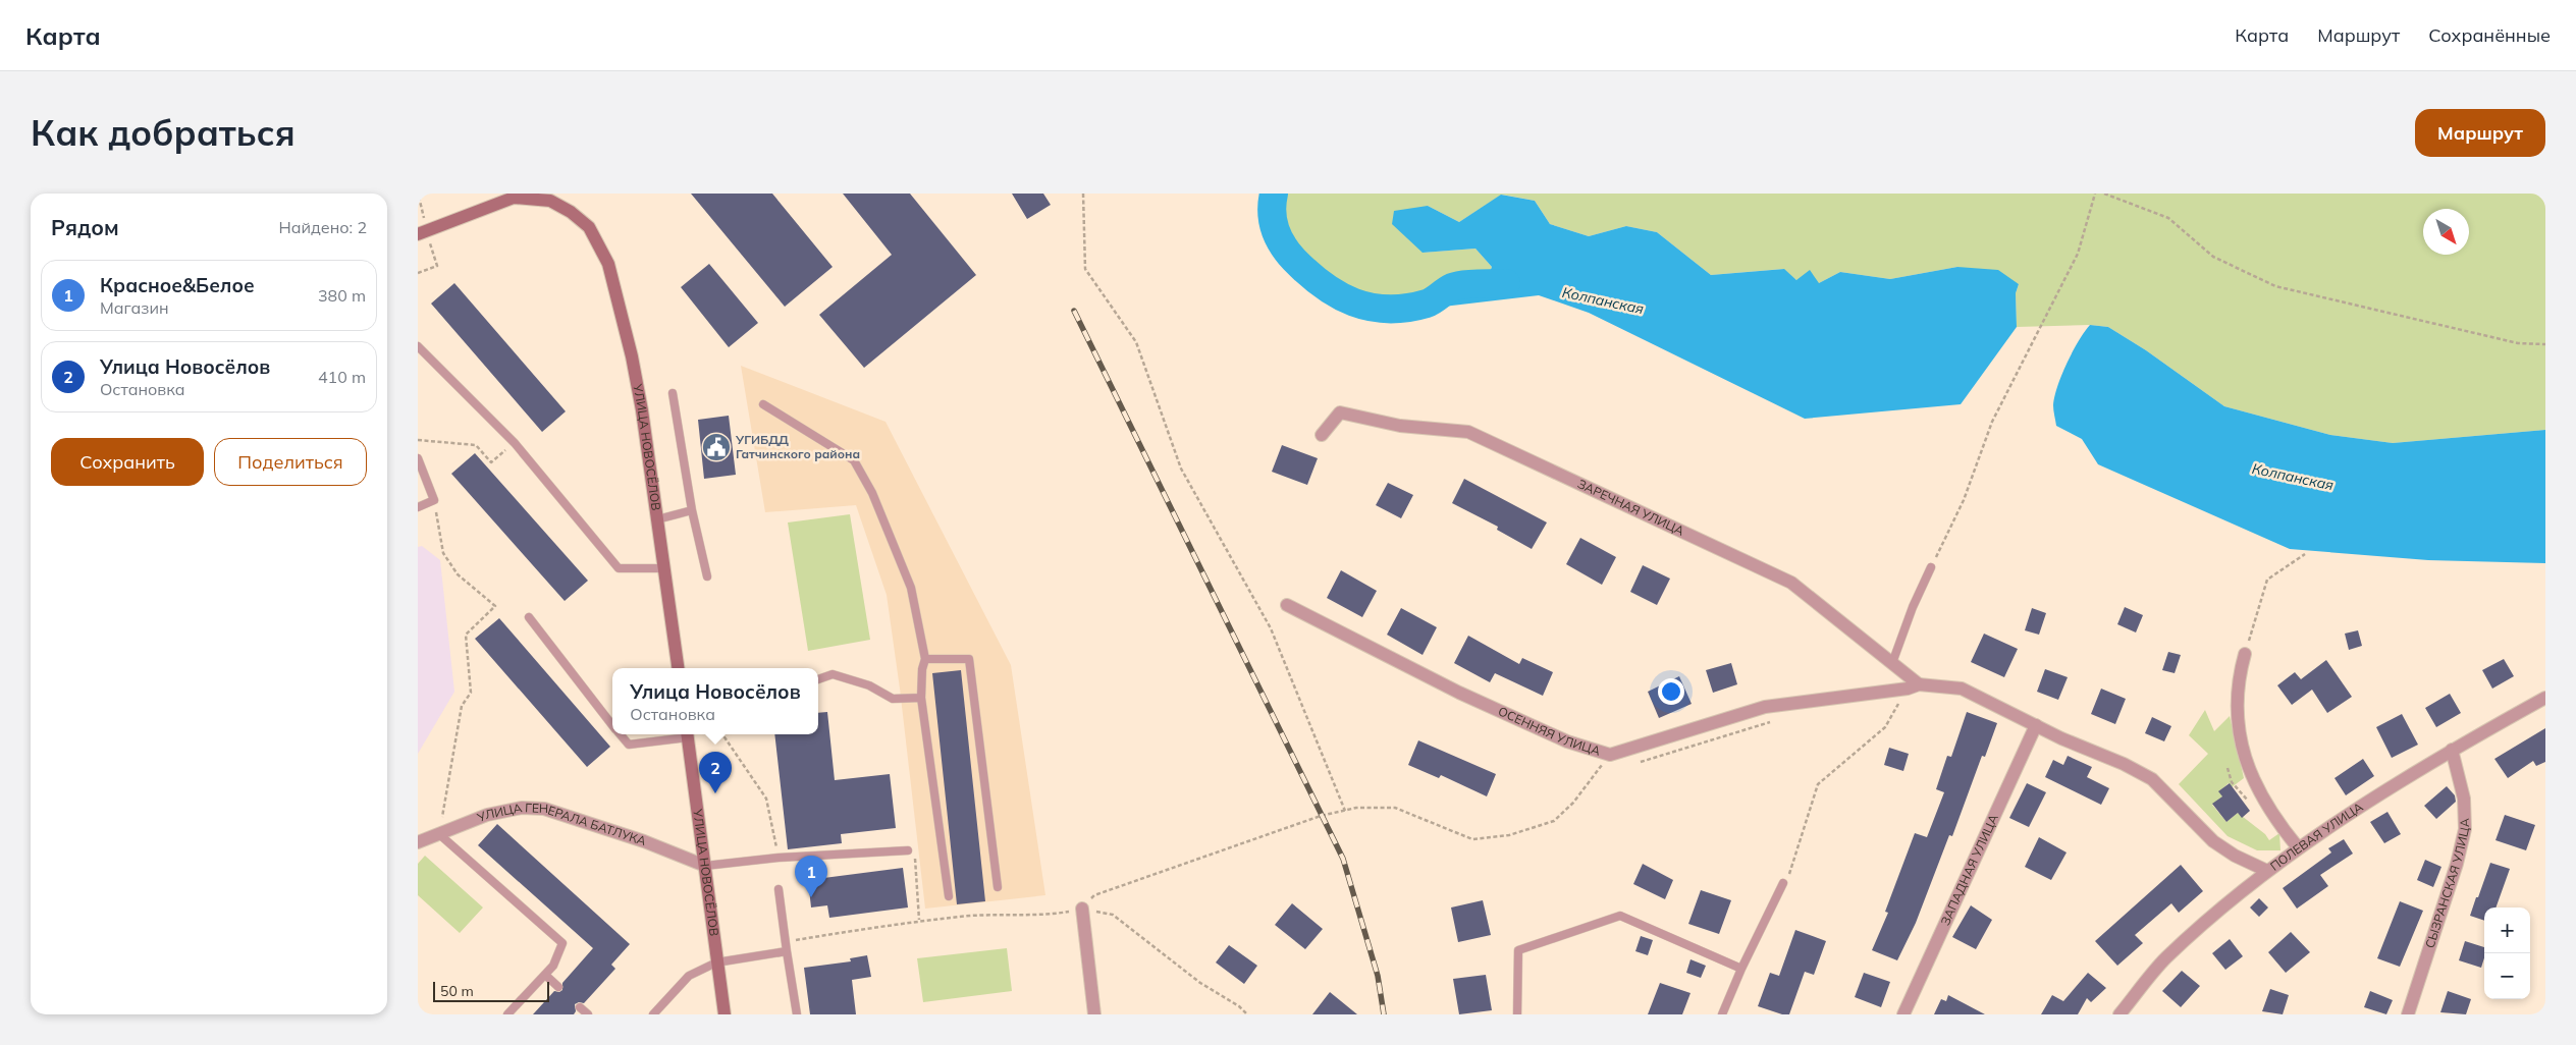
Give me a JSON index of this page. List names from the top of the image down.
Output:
{
  "streets": {
    "street": [
      "УЛИЦА НОВОСЁЛОВ",
      "ЗАРЕЧНАЯ УЛИЦА",
      "ОСЕННЯЯ УЛИЦА",
      "УЛИЦА ГЕНЕРАЛА БАТЛУКА",
      "ПОЛЕВАЯ УЛИЦА",
      "ЗАПАДНАЯ УЛИЦА",
      "СЫЗРАНСКАЯ УЛИЦА"
    ]
  },
  "crossings": [
    ["УЛИЦА НОВОСЁЛОВ", "УЛИЦА ГЕНЕРАЛА БАТЛУКА"],
    ["ЗАРЕЧНАЯ УЛИЦА", "ОСЕННЯЯ УЛИЦА"],
    ["ПОЛЕВАЯ УЛИЦА", "СЫЗРАНСКАЯ УЛИЦА"]
  ],
  "water": ["Колпанская"],
  "places": {
    "public building": ["УГИБДД Гатчинского района"]
  },
  "scale_bar": "50 m",
  "north": "bottom right",
  "page": {
    "header": "Карта",
    "nav": ["Карта", "Маршрут", "Сохранённые"],
    "buttons": [
      "Маршрут",
      ["Сохранить", "Поделиться"]
    ],
    "title": "Как добраться",
    "heading": ["Рядом", "Найдено: 2"],
    "list": [
      {
        "mark": "1",
        "name": "Красное&Белое",
        "note": "Магазин",
        "value": "380 m"
      },
      {
        "mark": "2",
        "name": "Улица Новосёлов",
        "note": "Остановка",
        "value": "410 m"
      }
    ],
    "popup": ["Улица Новосёлов", "Остановка"],
    "pins": ["2", "1"],
    "map_buttons": ["+", "−"],
    "scale": "50 m"
  }
}
